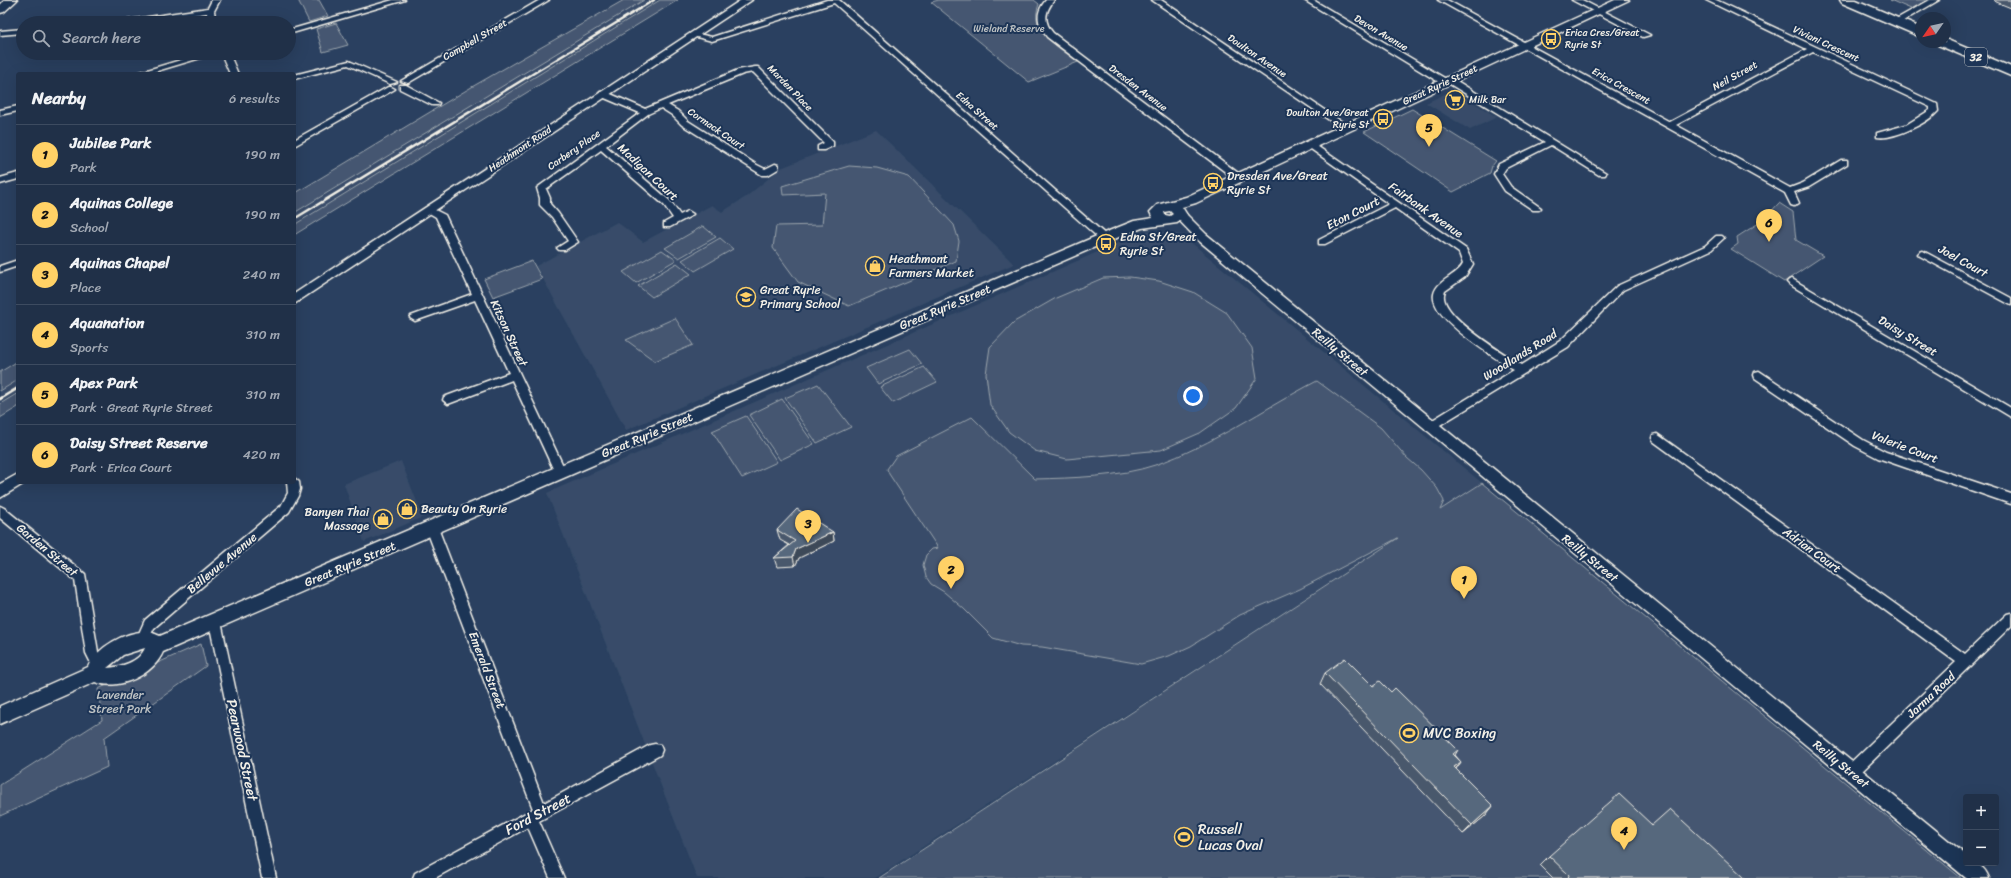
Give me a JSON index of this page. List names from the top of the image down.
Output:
{
  "streets": {
    "main road": ["32", "Great Ryrie Street"],
    "street": [
      "Devon Avenue",
      "Campbell Street",
      "Viviani Crescent",
      "Doulton Avenue",
      "Neil Street",
      "Erica Crescent",
      "Marden Place",
      "Dresden Avenue",
      "Edna Street",
      "Cormack Court",
      "Heathmont Road",
      "Carbery Place",
      "Madigan Court",
      "Fairbank Avenue",
      "Eton Court",
      "Joel Court",
      "Kitson Street",
      "Daisy Street",
      "Reilly Street",
      "Woodlands Road",
      "Valerie Court",
      "Garden Street",
      "Adrian Court",
      "Bellevue Avenue",
      "Emerald Street",
      "Jarma Road",
      "Pearwood Street",
      "Ford Street"
    ]
  },
  "crossings": [
    ["Devon Avenue", "Great Ryrie Street"],
    ["Viviani Crescent", "Neil Street"],
    ["Doulton Avenue", "Great Ryrie Street"],
    ["Neil Street", "Erica Crescent"],
    ["Great Ryrie Street", "Erica Crescent"],
    ["Great Ryrie Street", "Dresden Avenue"],
    ["Great Ryrie Street", "Edna Street"],
    ["Great Ryrie Street", "Fairbank Avenue"],
    ["Great Ryrie Street", "Kitson Street"],
    ["Great Ryrie Street", "Reilly Street"],
    ["Great Ryrie Street", "Garden Street"],
    ["Great Ryrie Street", "Bellevue Avenue"],
    ["Great Ryrie Street", "Emerald Street"],
    ["Great Ryrie Street", "Pearwood Street"],
    ["Marden Place", "Cormack Court"],
    ["Heathmont Road", "Kitson Street"],
    ["Carbery Place", "Madigan Court"],
    ["Fairbank Avenue", "Eton Court"],
    ["Fairbank Avenue", "Woodlands Road"],
    ["Reilly Street", "Woodlands Road"],
    ["Reilly Street", "Jarma Road"],
    ["Adrian Court", "Jarma Road"],
    ["Emerald Street", "Ford Street"]
  ],
  "parks": ["Wieland Reserve", "Lavender Street Park"],
  "places": {
    "bus stop": [
      "Erica Cres/Great Ryrie St",
      "Doulton Ave/Great Ryrie St",
      "Dresden Ave/Great Ryrie St",
      "Edna St/Great Ryrie St"
    ],
    "supermarket": ["Milk Bar"],
    "shop": ["Heathmont Farmers Market", "Beauty On Ryrie", "Banyen Thai Massage"],
    "school or university": ["Great Ryrie Primary School"],
    "sports": ["MVC Boxing", "Russell Lucas Oval"]
  },
  "north": "bottom left",
  "page": {
    "search": "Search here",
    "heading": ["Nearby", "6 results"],
    "pins": [
      "5",
      "6",
      "3",
      "2",
      "1",
      "4"
    ],
    "list": [
      {
        "mark": "1",
        "name": "Jubilee Park",
        "note": "Park",
        "value": "190 m"
      },
      {
        "mark": "2",
        "name": "Aquinas College",
        "note": "School",
        "value": "190 m"
      },
      {
        "mark": "3",
        "name": "Aquinas Chapel",
        "note": "Place",
        "value": "240 m"
      },
      {
        "mark": "4",
        "name": "Aquanation",
        "note": "Sports",
        "value": "310 m"
      },
      {
        "mark": "5",
        "name": "Apex Park",
        "note": "Park · Great Ryrie Street",
        "value": "310 m"
      },
      {
        "mark": "6",
        "name": "Daisy Street Reserve",
        "note": "Park · Erica Court",
        "value": "420 m"
      }
    ],
    "map_buttons": ["+", "−"]
  }
}
